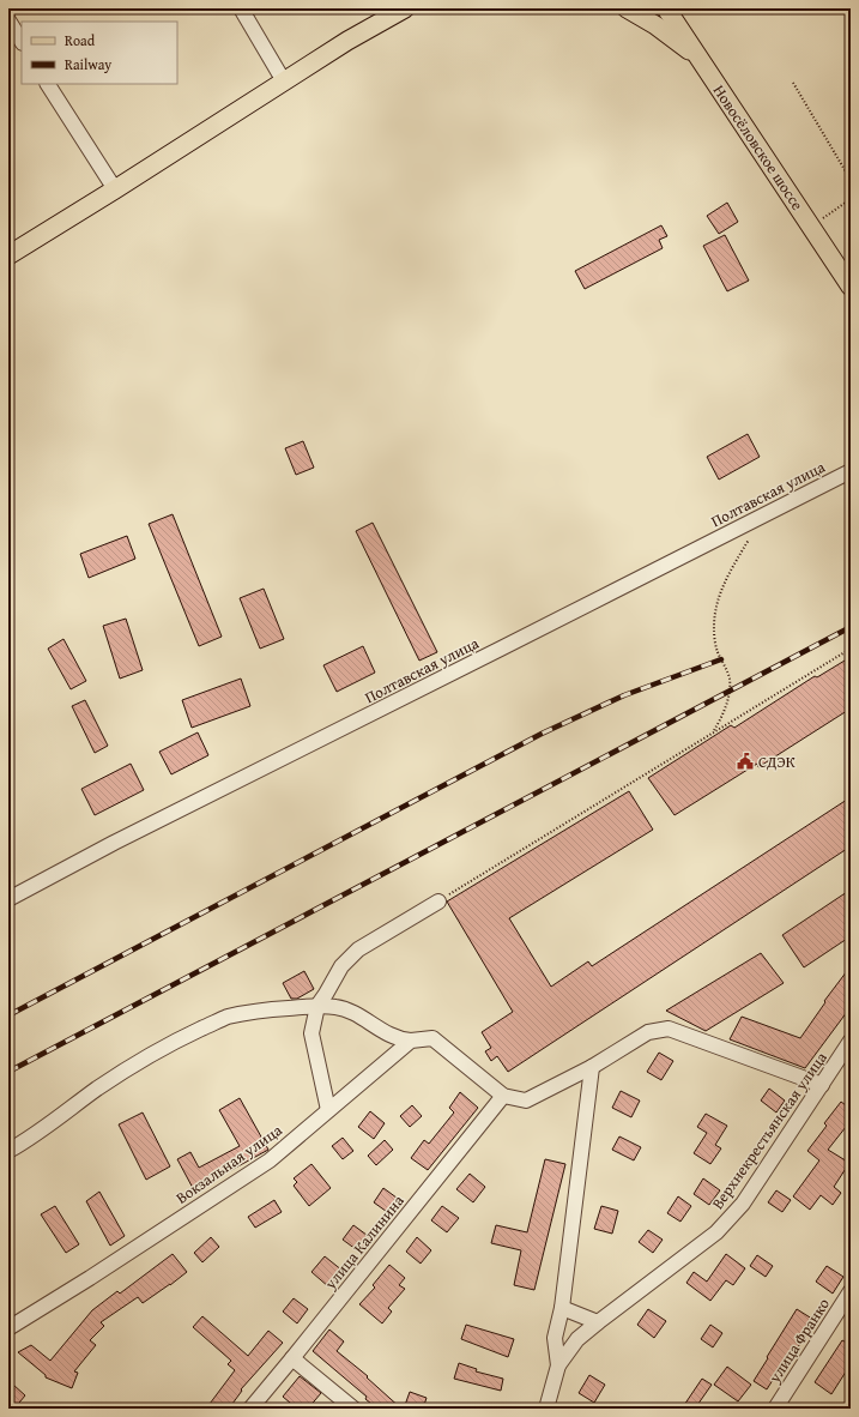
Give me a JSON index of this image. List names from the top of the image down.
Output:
{
  "streets": {
    "main road": ["Новосёловское шоссе"],
    "street": [
      "Полтавская улица",
      "Верхнекрестьянская улица",
      "Вокзальная улица",
      "улица Калинина",
      "улица Франко"
    ]
  },
  "places": {
    "public building": ["СДЭК"]
  },
  "legend": ["Road", "Railway"]
}
